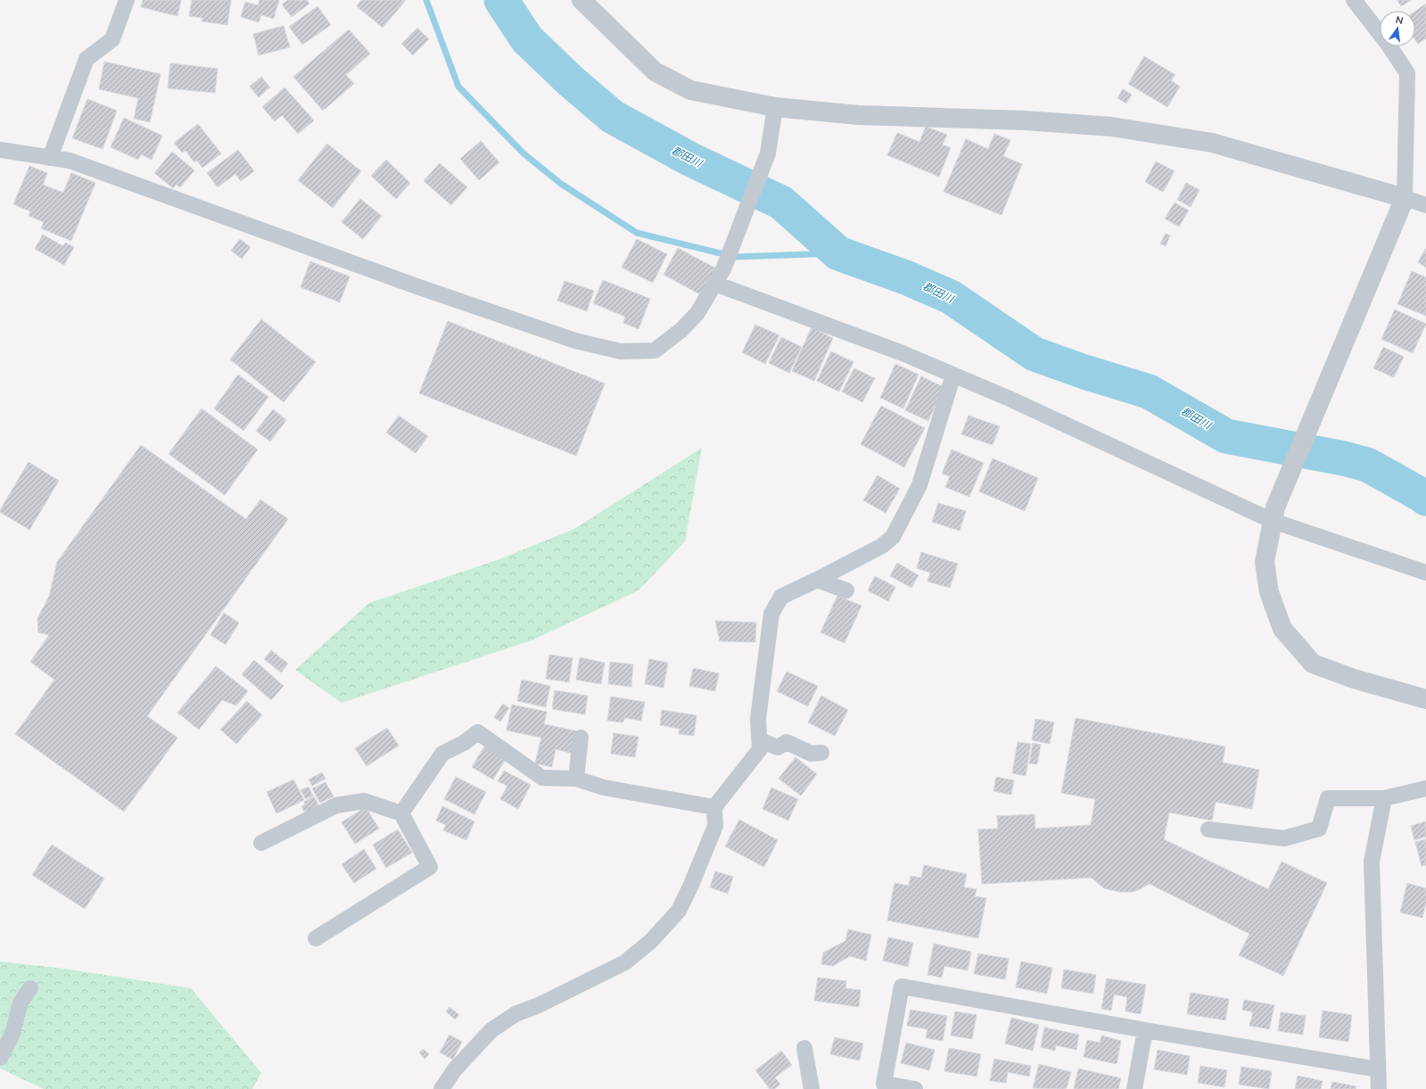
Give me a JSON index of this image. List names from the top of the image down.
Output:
{
  "water": ["郡田川"],
  "north": "top"
}
